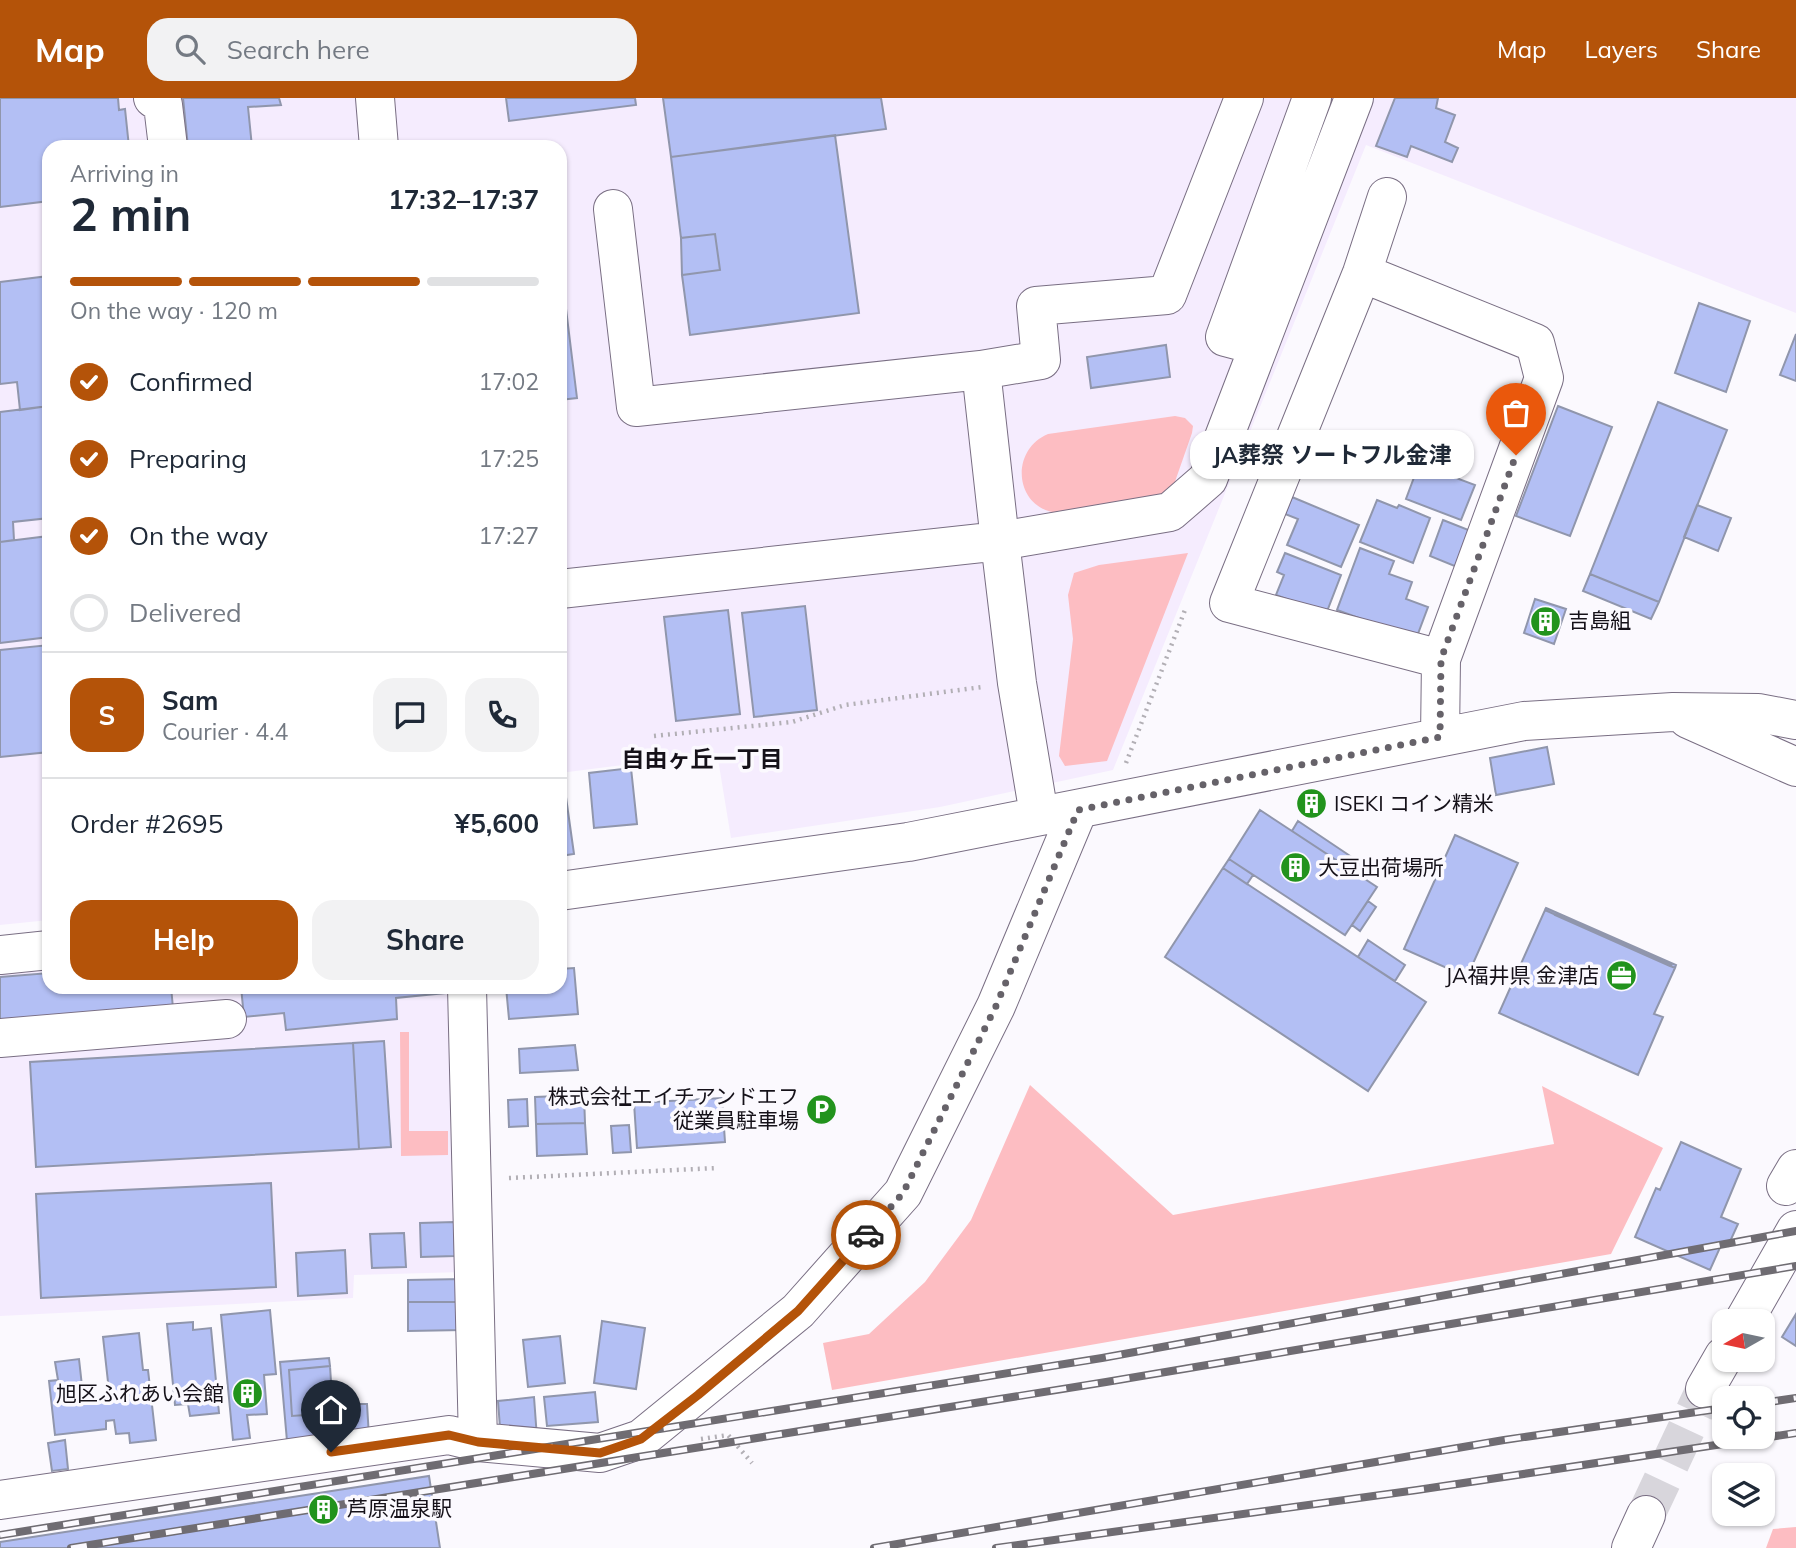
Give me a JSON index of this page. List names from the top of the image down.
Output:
{
  "districts": ["自由ヶ丘一丁目"],
  "places": {
    "other": ["JA葬祭 ソートフル金津"],
    "building": [
      "吉島組",
      "ISEKI コイン精米",
      "大豆出荷場所",
      "旭区ふれあい会館",
      "芦原温泉駅"
    ],
    "office": ["JA福井県 金津店"],
    "parking": ["株式会社エイチアンドエフ 従業員駐車場"]
  },
  "north": "left",
  "page": {
    "header": "Map",
    "search": "Search here",
    "nav": ["Map", "Layers", "Share"],
    "heading": ["2 min", "Arriving in", "17:32–17:37"],
    "panel": [
      "Sam",
      "Courier · 4.4",
      "Order #2695",
      "¥5,600"
    ],
    "bar": "On the way · 120 m",
    "list": [
      ["Confirmed", "17:02"],
      ["Preparing", "17:25"],
      ["On the way", "17:27"],
      "Delivered"
    ],
    "bubble": "JA葬祭 ソートフル金津",
    "round": "S",
    "buttons": ["Help", "Share"]
  }
}
